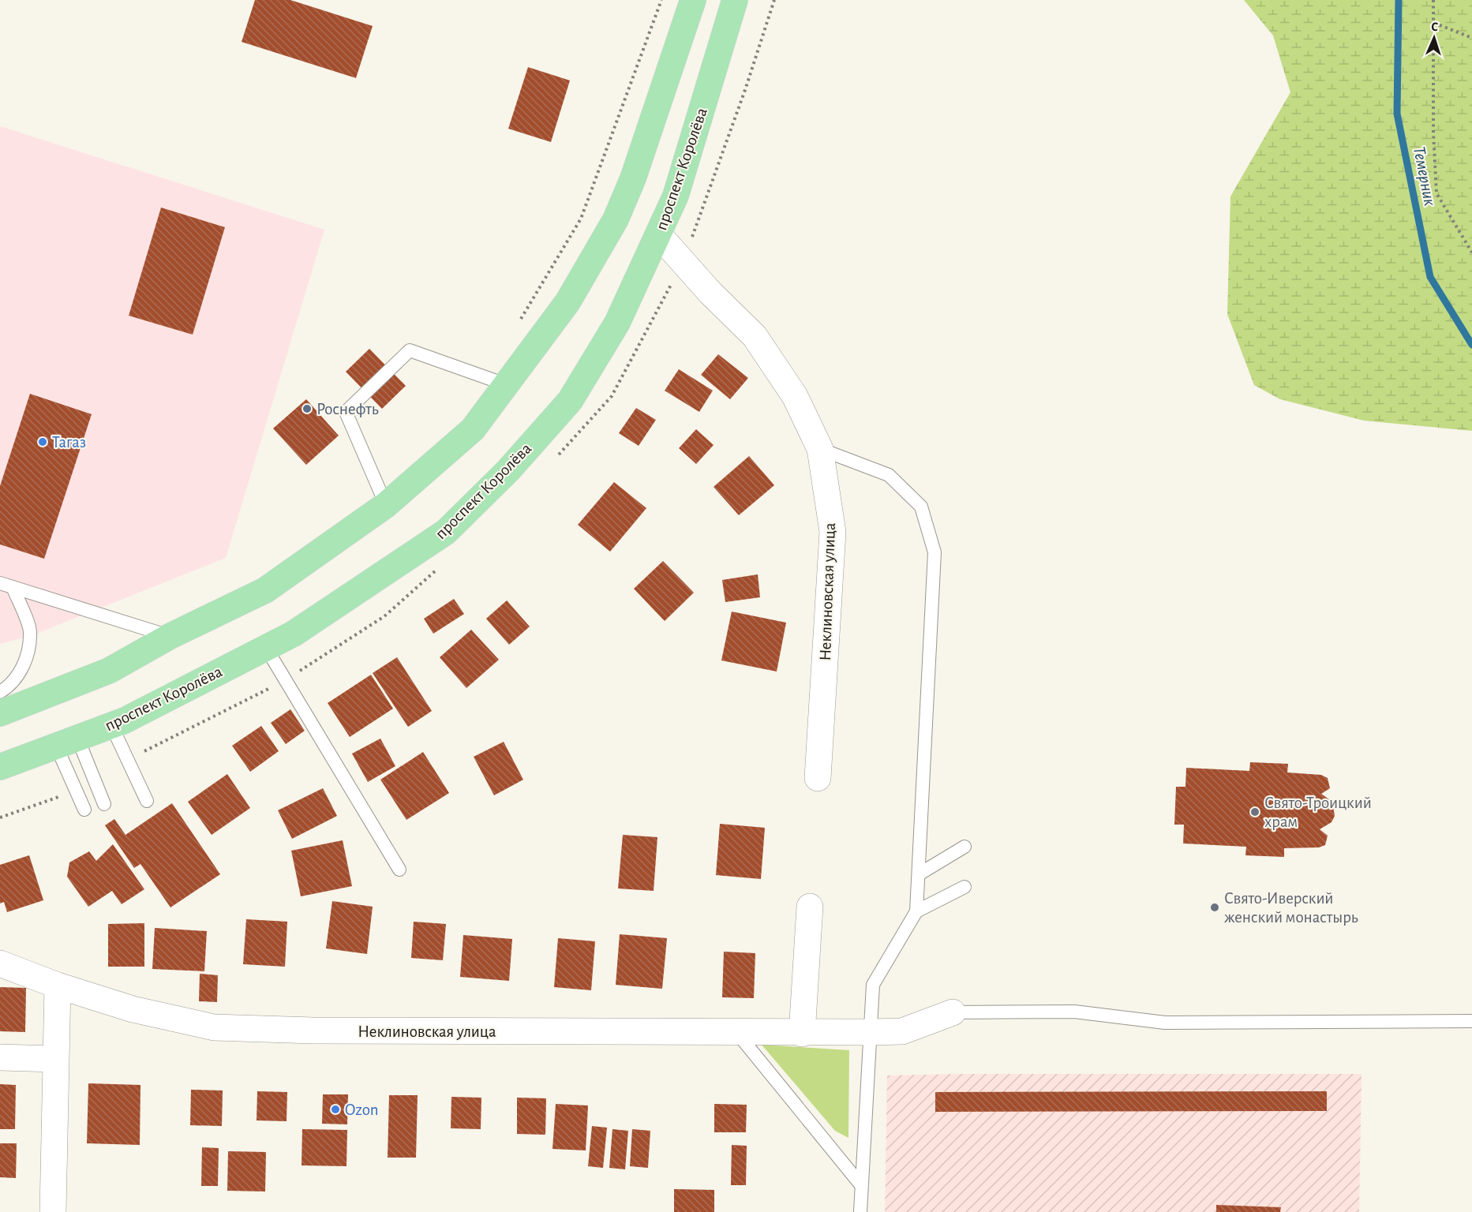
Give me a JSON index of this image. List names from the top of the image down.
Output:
{
  "streets": {
    "main road": ["проспект Королёва"],
    "street": ["Неклиновская улица"]
  },
  "crossings": [
    ["проспект Королёва", "Неклиновская улица"]
  ],
  "water": ["Темерник"],
  "places": [
    "Роснефть",
    "Тагаз",
    "Свято-Троицкий храм",
    "Свято-Иверский женский монастырь",
    "Ozon"
  ],
  "north": "top"
}
